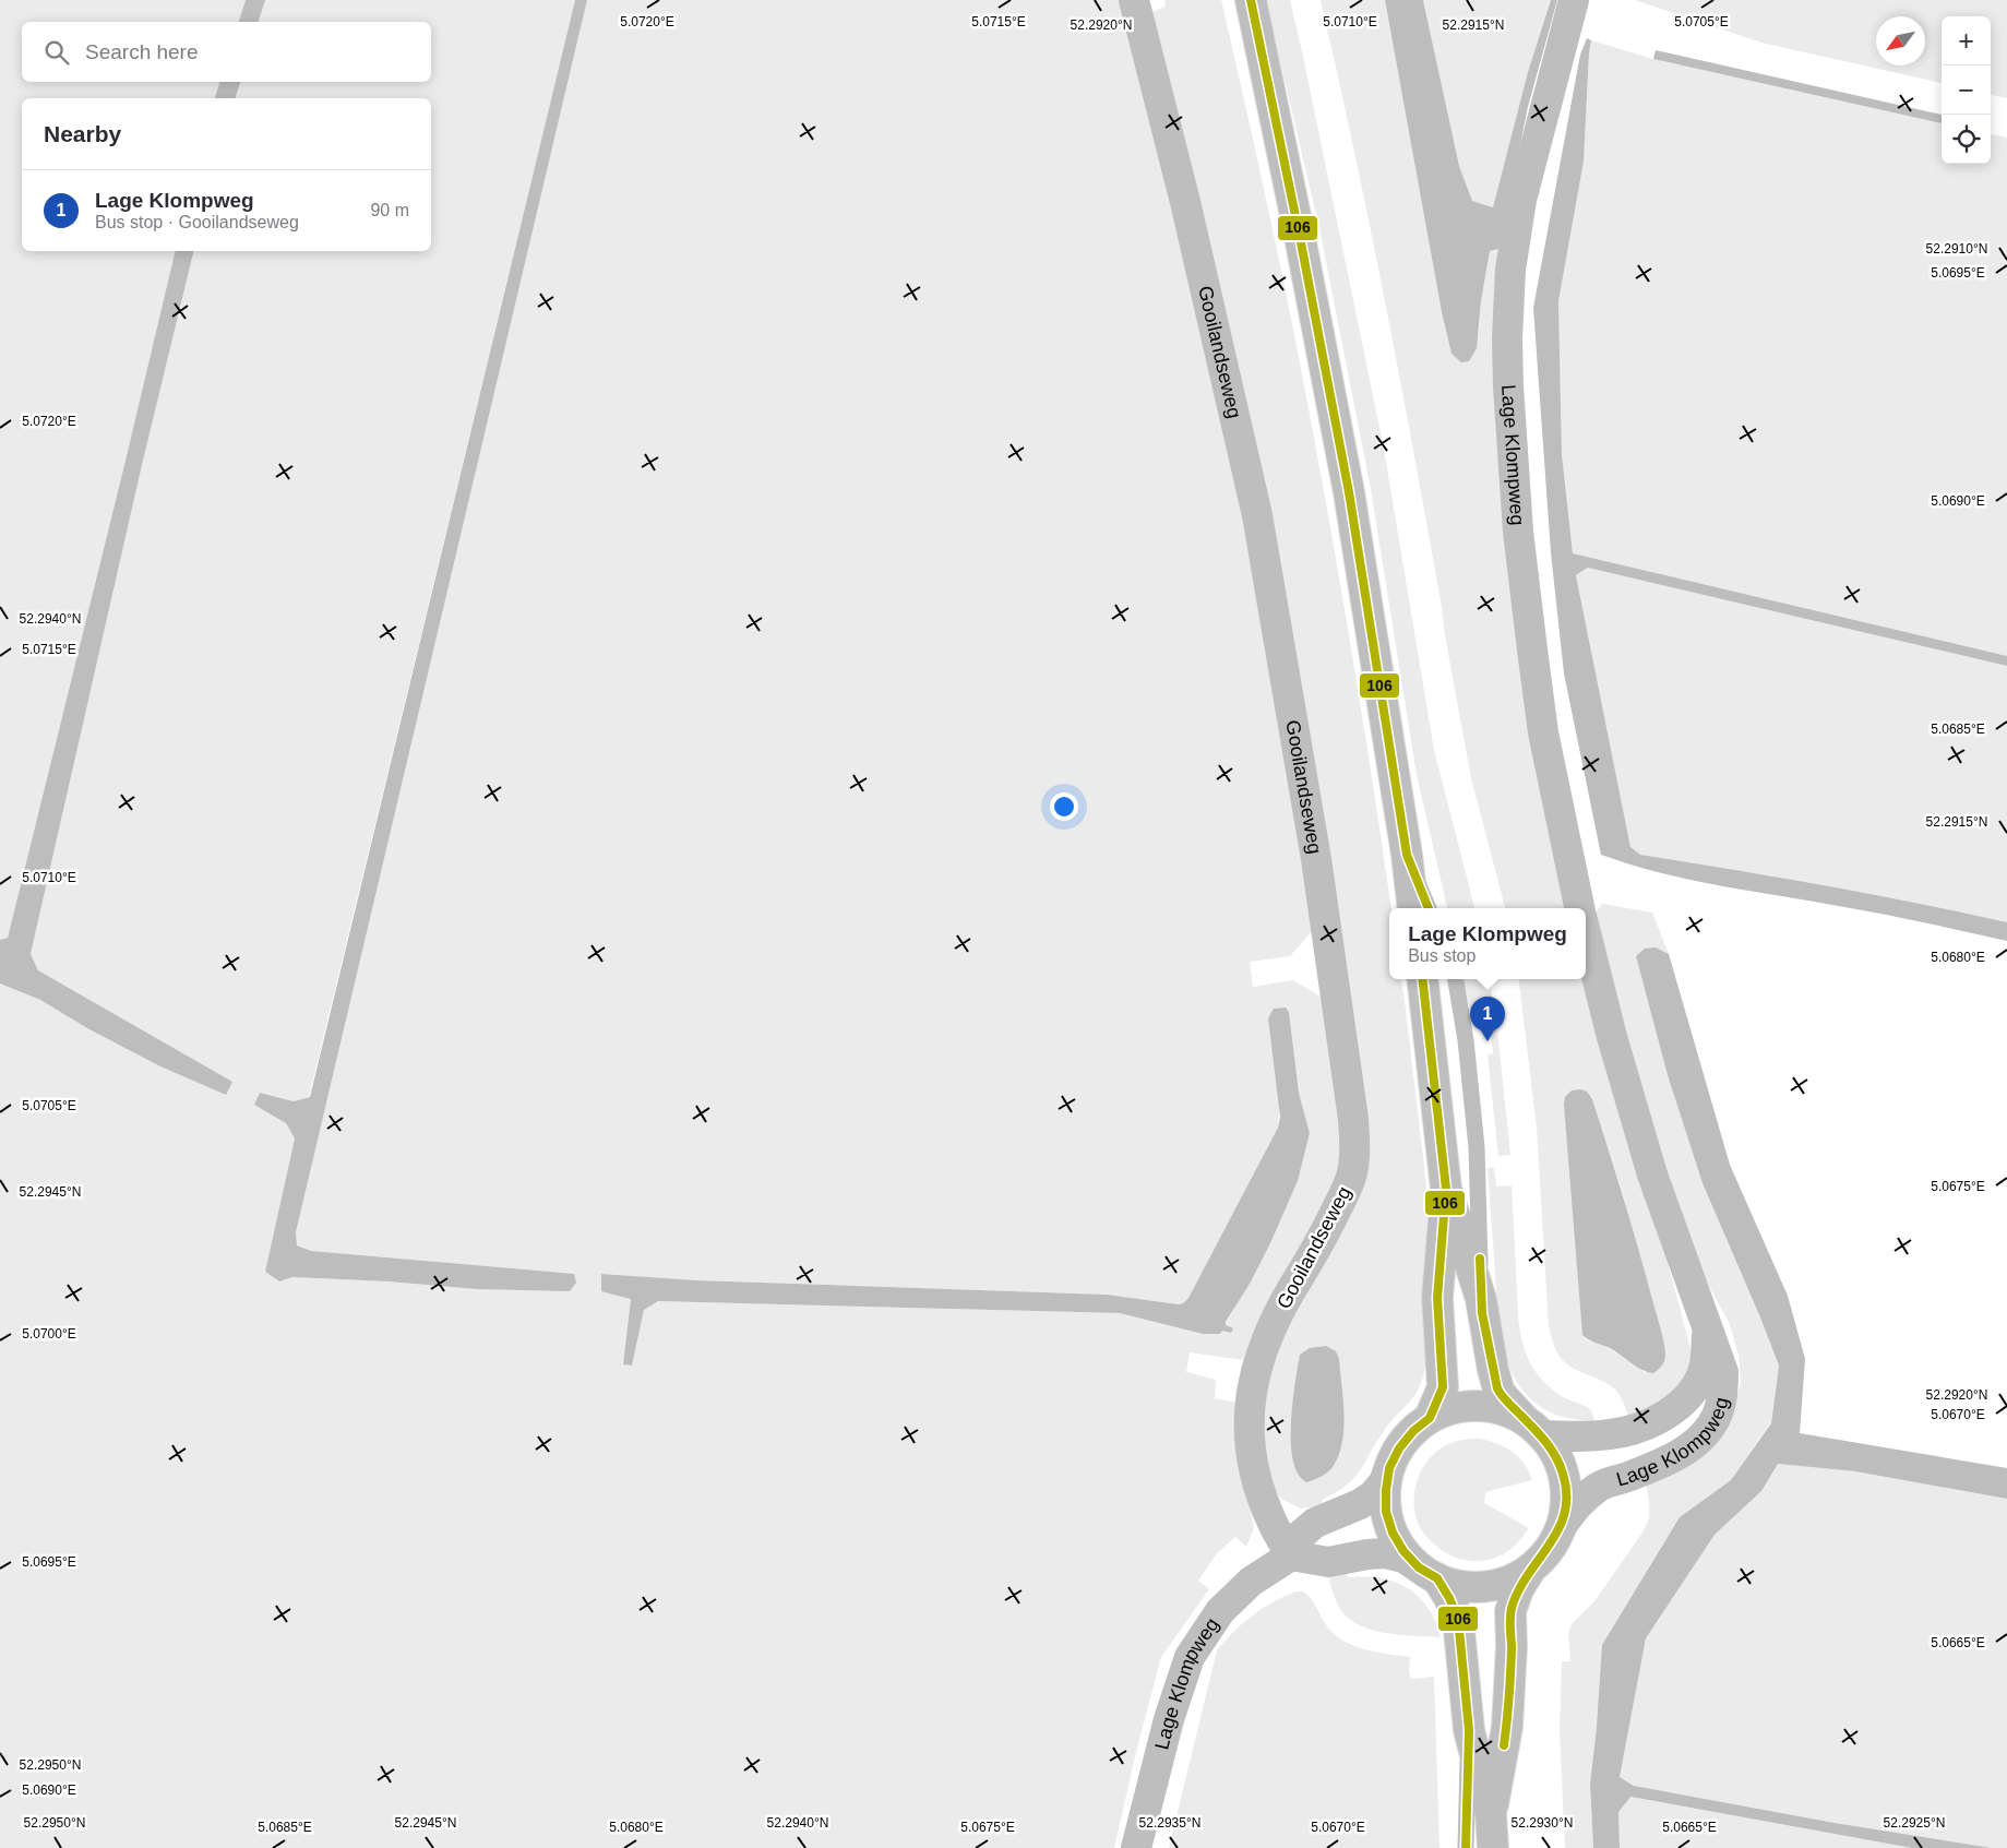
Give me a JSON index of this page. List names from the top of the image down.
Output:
{
  "streets": {
    "street": ["Gooilandseweg", "Lage Klompweg"]
  },
  "crossings": [
    ["Gooilandseweg", "Lage Klompweg"]
  ],
  "lines": ["transit line 106"],
  "north": "bottom left",
  "page": {
    "map_buttons": ["+", "−"],
    "search": "Search here",
    "heading": "Nearby",
    "list": [
      {
        "mark": "1",
        "name": "Lage Klompweg",
        "note": "Bus stop · Gooilandseweg",
        "value": "90 m"
      }
    ],
    "popup": ["Lage Klompweg", "Bus stop"],
    "pins": "1"
  },
  "coordinates": [
    "5.0720°E",
    "5.0715°E",
    "5.0710°E",
    "5.0705°E",
    "52.2920°N",
    "52.2915°N",
    "52.2910°N",
    "5.0695°E",
    "5.0690°E",
    "52.2940°N",
    "5.0685°E",
    "5.0680°E",
    "5.0675°E",
    "52.2945°N",
    "5.0700°E",
    "5.0670°E",
    "5.0665°E",
    "52.2950°N",
    "52.2935°N",
    "52.2930°N",
    "52.2925°N"
  ]
}
